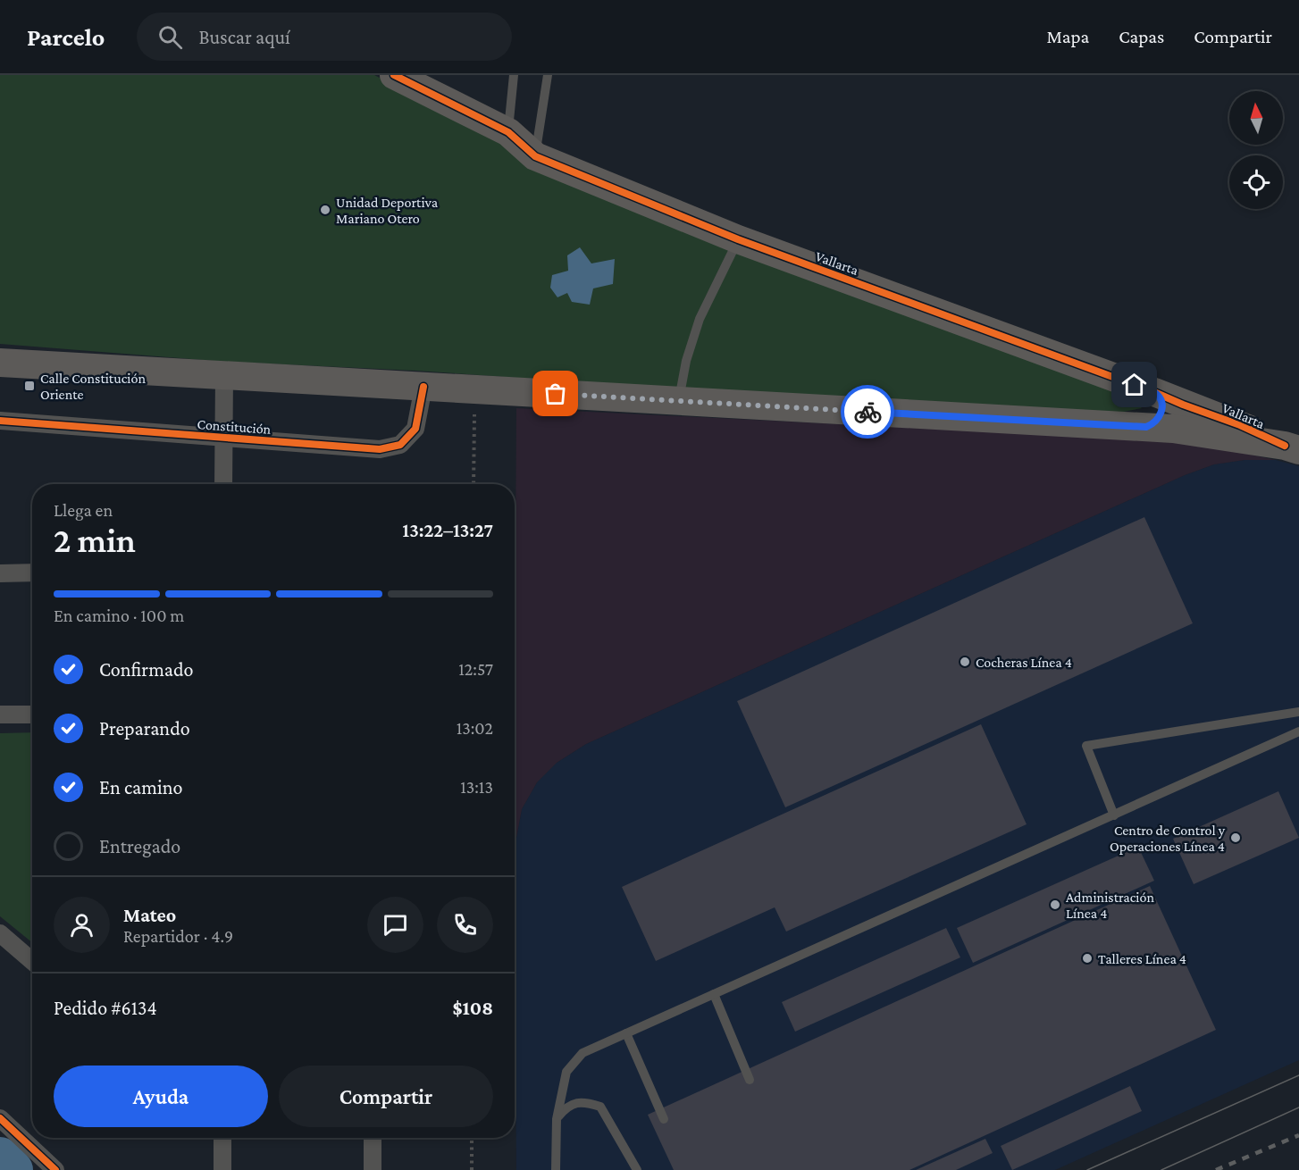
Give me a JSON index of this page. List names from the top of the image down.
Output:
{
  "streets": {
    "main road": ["Vallarta"],
    "street": ["Constitución"]
  },
  "places": {
    "other": [
      "Unidad Deportiva Mariano Otero",
      "Cocheras Línea 4",
      "Centro de Control y Operaciones Línea 4",
      "Administración Línea 4",
      "Talleres Línea 4"
    ],
    "transit": ["Calle Constitución Oriente"]
  },
  "north": "top",
  "page": {
    "header": "Parcelo",
    "search": "Buscar aquí",
    "nav": ["Mapa", "Capas", "Compartir"],
    "heading": ["2 min", "Llega en", "13:22–13:27"],
    "panel": [
      "Mateo",
      "Repartidor · 4.9",
      "Pedido #6134",
      "$108"
    ],
    "bar": "En camino · 100 m",
    "list": [
      ["Confirmado", "12:57"],
      ["Preparando", "13:02"],
      ["En camino", "13:13"],
      "Entregado"
    ],
    "buttons": ["Ayuda", "Compartir"]
  }
}
